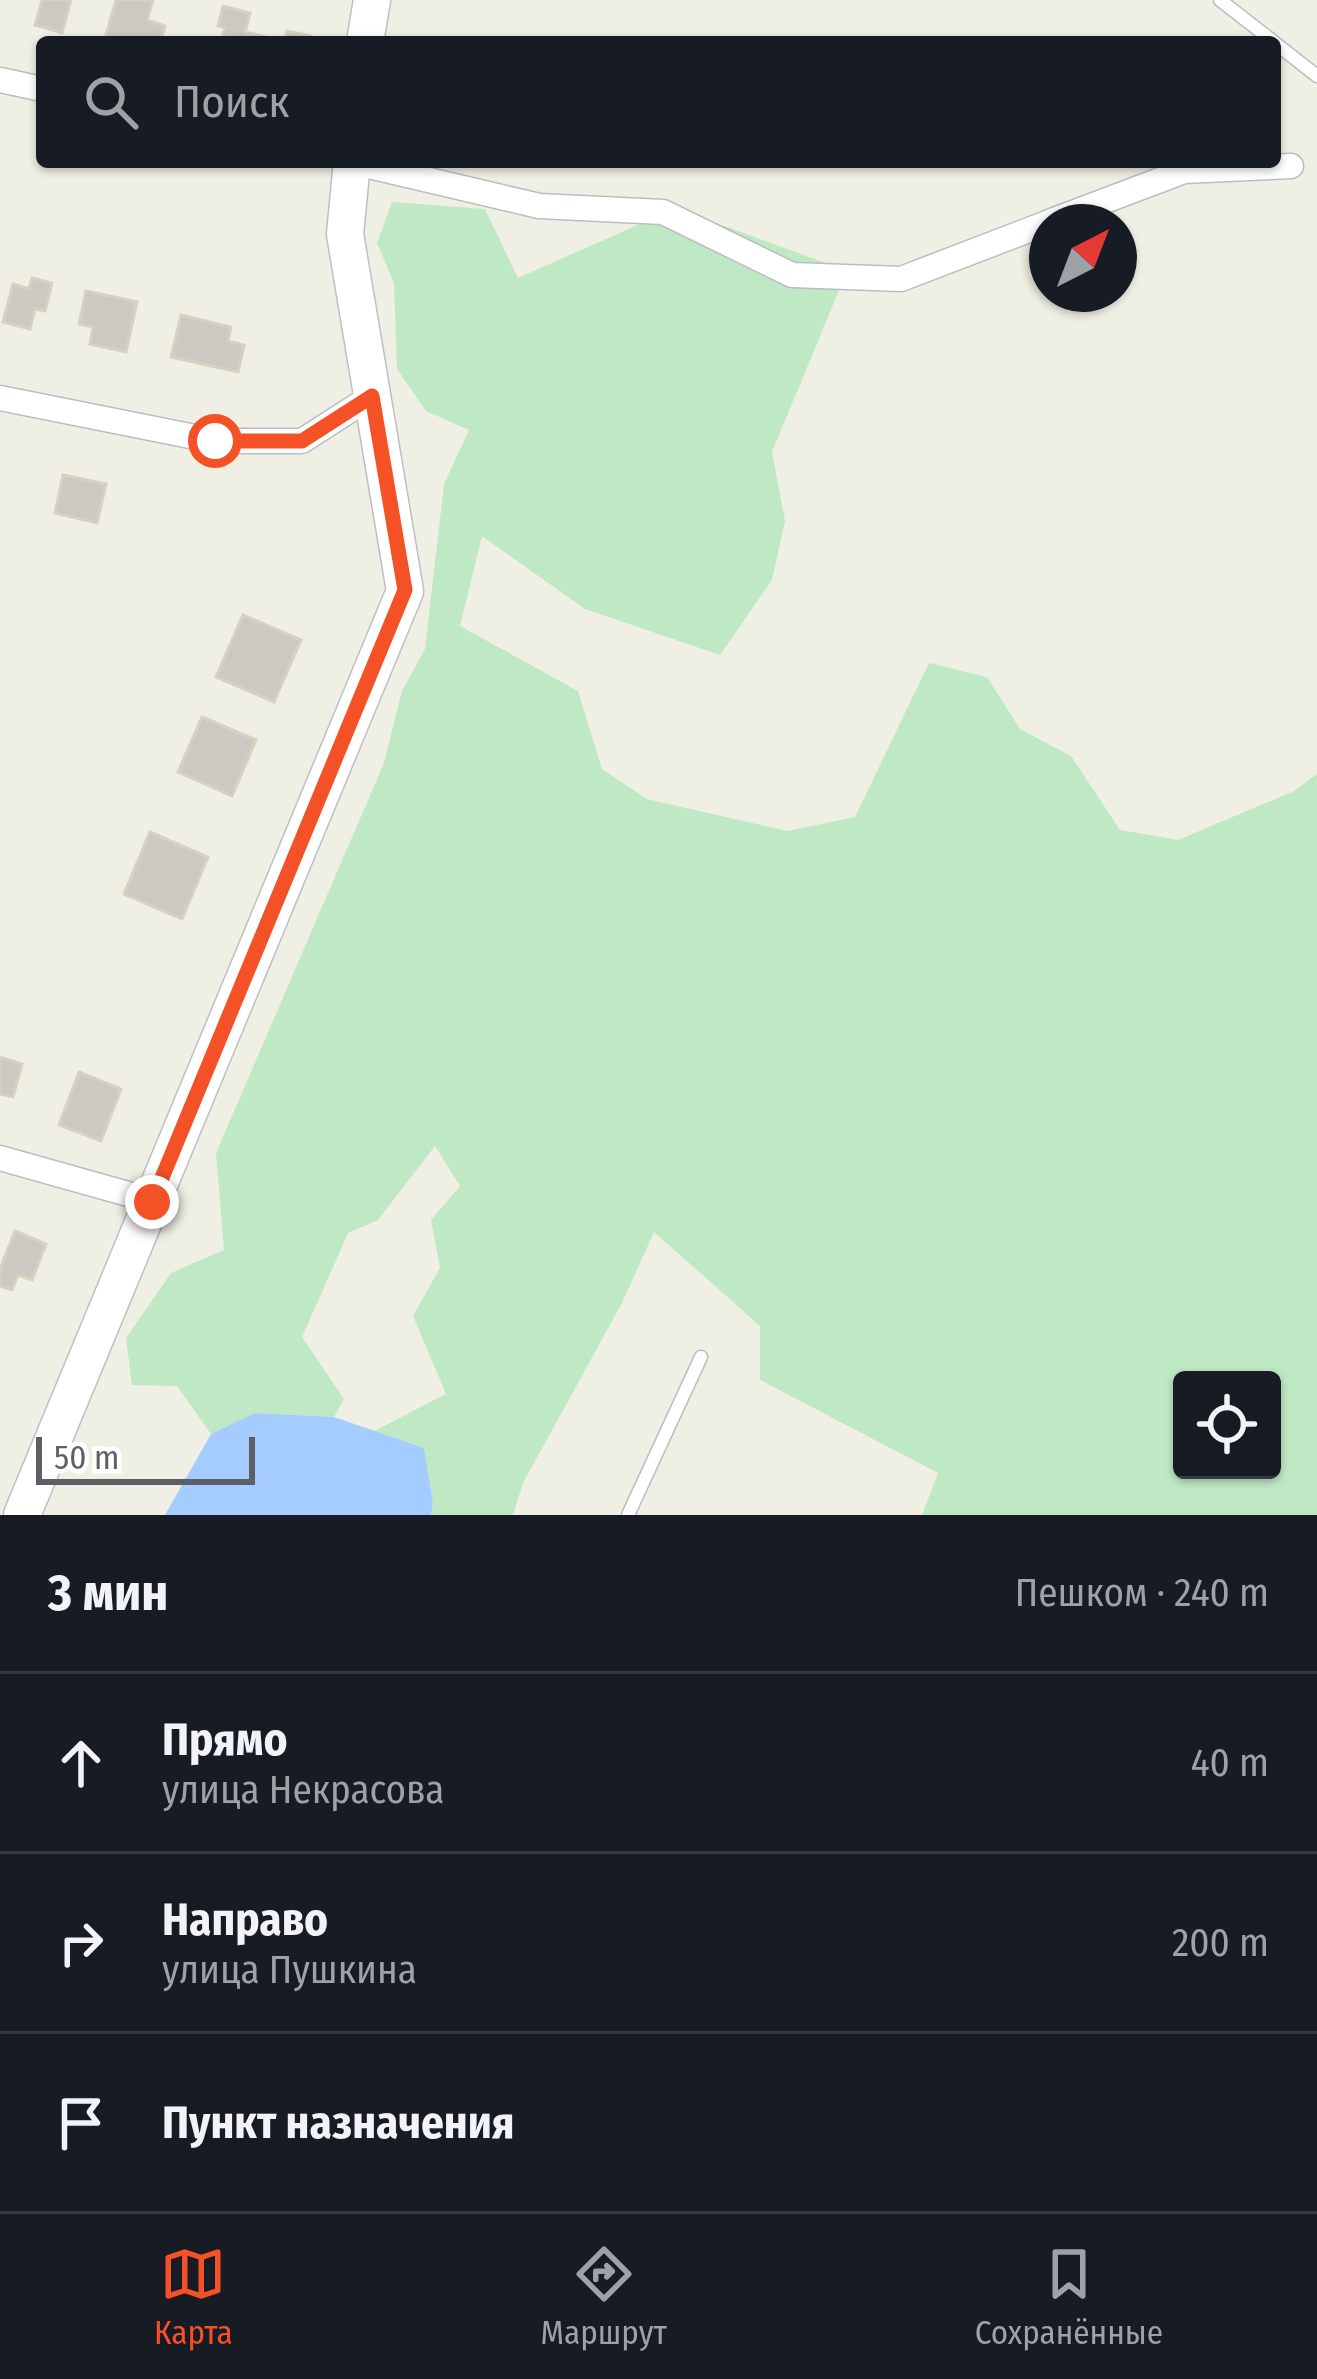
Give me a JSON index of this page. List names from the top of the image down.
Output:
{
  "scale_bar": "50 m",
  "north": "top right",
  "page": {
    "search": "Поиск",
    "scale": "50 m",
    "heading": ["3 мин", "Пешком · 240 m"],
    "list": [
      ["Прямо", "улица Некрасова", "40 m"],
      ["Направо", "улица Пушкина", "200 m"],
      "Пункт назначения"
    ],
    "nav": ["Карта", "Маршрут", "Сохранённые"]
  }
}
